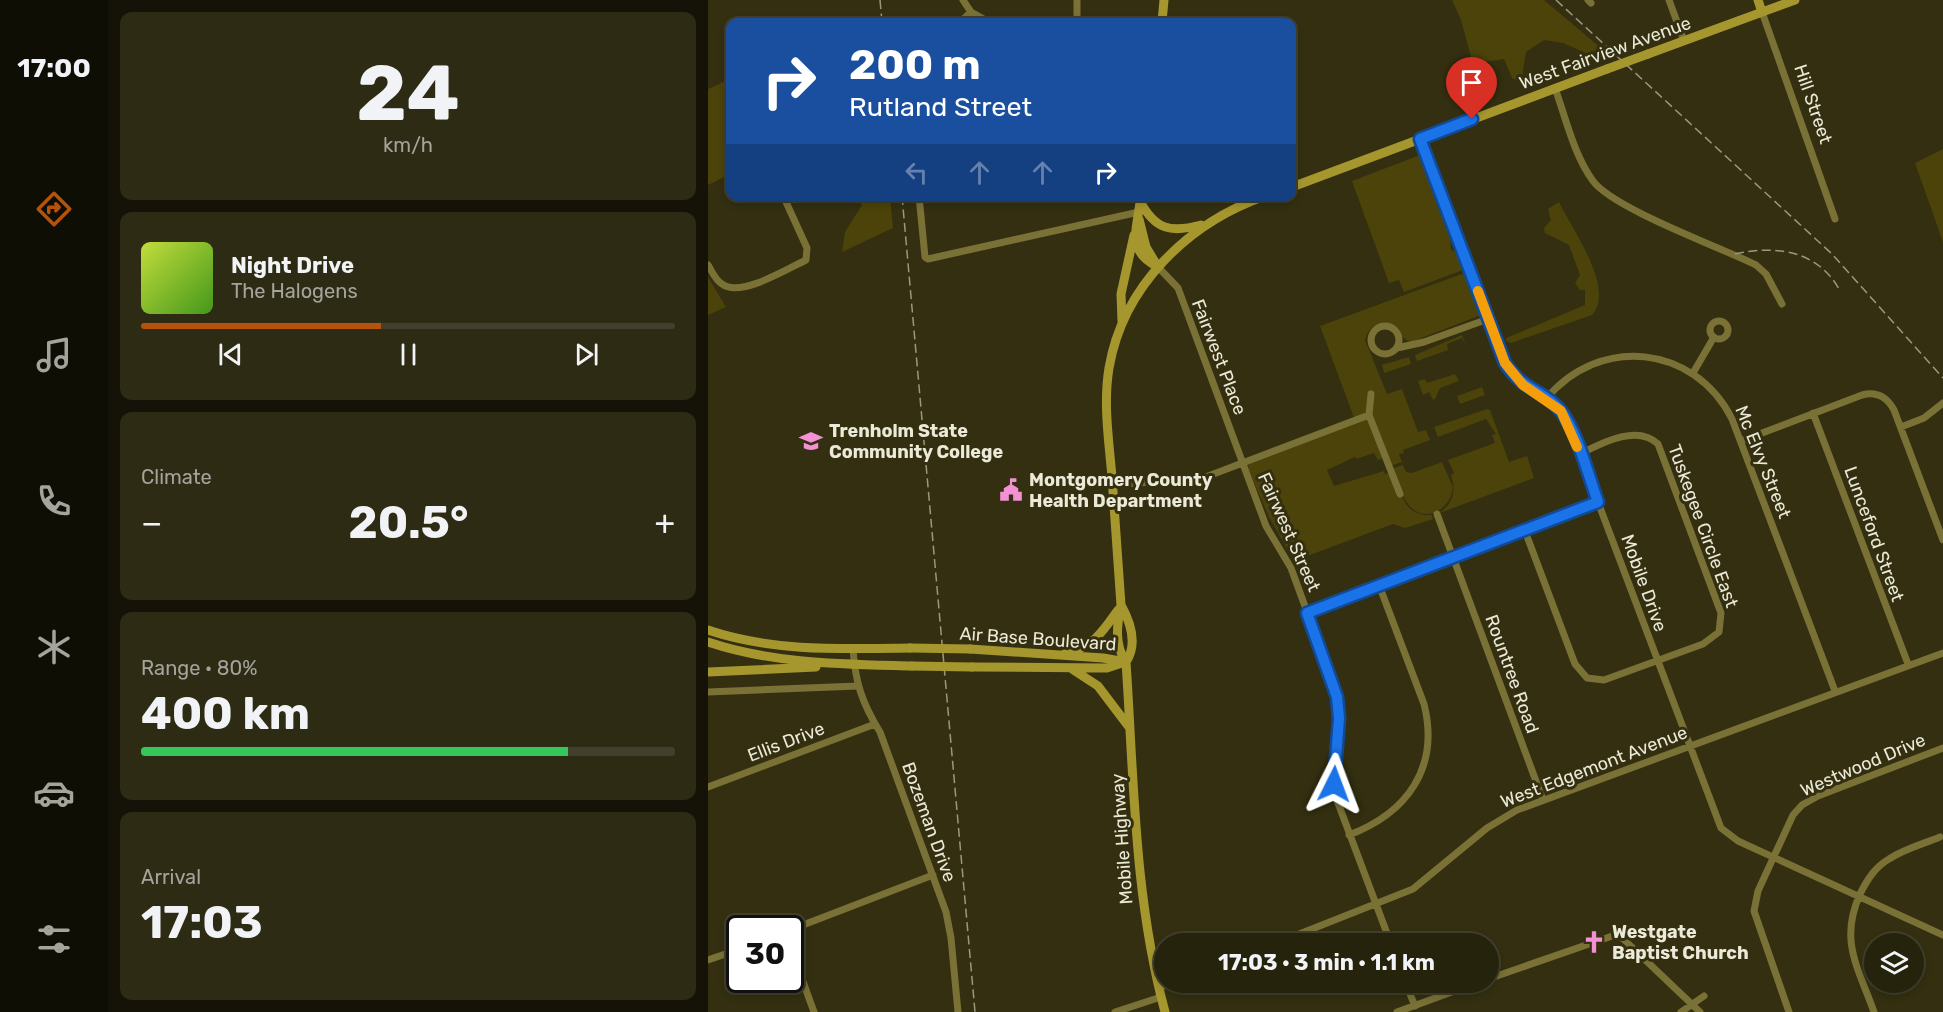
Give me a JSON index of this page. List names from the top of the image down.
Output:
{
  "streets": {
    "main road": [
      "West Fairview Avenue",
      "Hill Street",
      "Air Base Boulevard",
      "Mobile Highway"
    ],
    "street": [
      "Fairwest Place",
      "Mc Elvy Street",
      "Tuskegee Circle East",
      "Fairwest Street",
      "Lunceford Street",
      "Mobile Drive",
      "Rountree Road",
      "Ellis Drive",
      "Westwood Drive",
      "West Edgemont Avenue",
      "Bozeman Drive"
    ]
  },
  "crossings": [
    ["West Fairview Avenue", "Hill Street"],
    ["West Fairview Avenue", "Mobile Drive"],
    ["Fairwest Place", "Fairwest Street"],
    ["Mc Elvy Street", "Mobile Drive"],
    ["Mc Elvy Street", "West Edgemont Avenue"],
    ["Tuskegee Circle East", "Mobile Drive"],
    ["Fairwest Street", "West Edgemont Avenue"],
    ["Fairwest Street", "Mobile Highway"],
    ["Lunceford Street", "West Edgemont Avenue"],
    ["Mobile Drive", "Westwood Drive"],
    ["Mobile Drive", "West Edgemont Avenue"],
    ["Air Base Boulevard", "Bozeman Drive"],
    ["Air Base Boulevard", "Mobile Highway"],
    ["Rountree Road", "West Edgemont Avenue"],
    ["Ellis Drive", "Bozeman Drive"]
  ],
  "places": {
    "school or university": ["Trenholm State Community College"],
    "public building": ["Montgomery County Health Department"],
    "church": ["Westgate Baptist Church"]
  },
  "page": {
    "tabs": "17:00",
    "tile": [
      ["24", "km/h"],
      "Climate",
      ["Range · 80%", "400 km"],
      ["Arrival", "17:03"]
    ],
    "turn": ["200 m", "Rutland Street"],
    "song": ["Night Drive", "The Halogens"],
    "heat": ["−", "20.5°", "+"],
    "limit": "30",
    "trip": "17:03 · 3 min · 1.1 km"
  }
}
